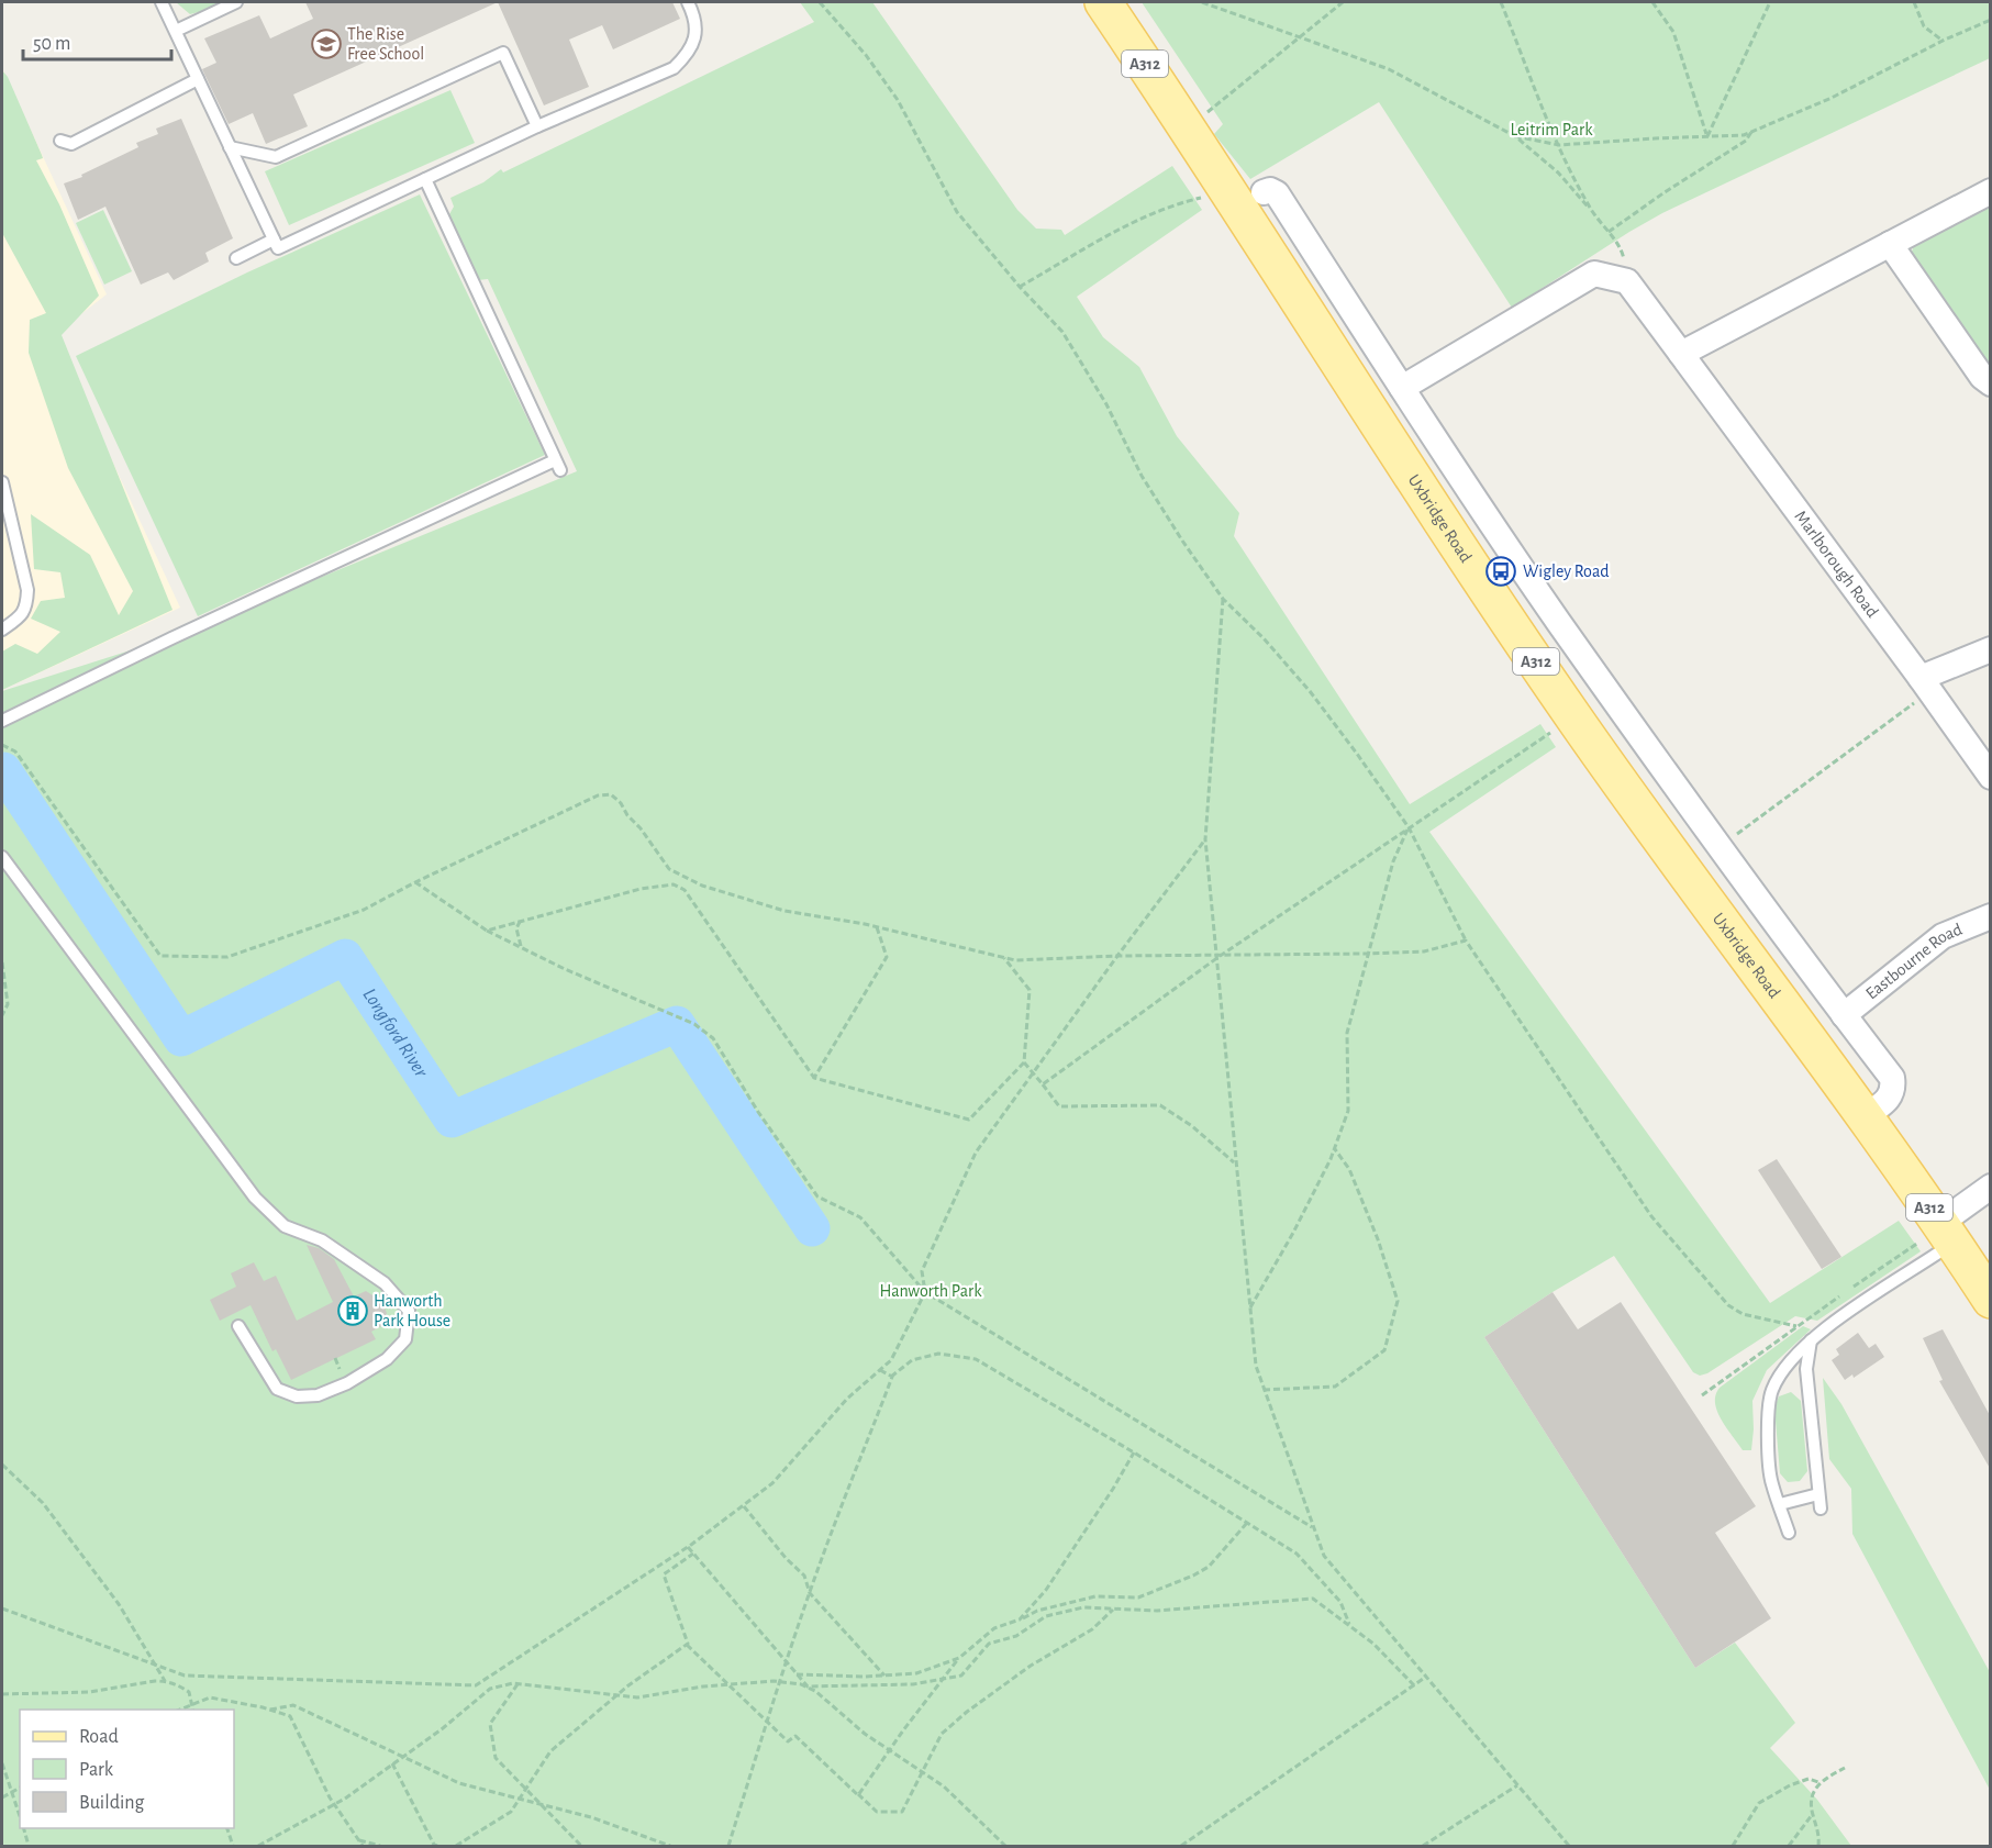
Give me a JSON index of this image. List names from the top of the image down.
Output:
{
  "streets": {
    "main road": ["A312", "Uxbridge Road"],
    "street": ["Marlborough Road", "Eastbourne Road"]
  },
  "water": ["Longford River"],
  "parks": ["Leitrim Park", "Hanworth Park"],
  "places": {
    "school or university": ["The Rise Free School"],
    "bus stop": ["Wigley Road"],
    "building": ["Hanworth Park House"]
  },
  "legend": ["Road", "Park", "Building"],
  "scale_bar": "50 m"
}
